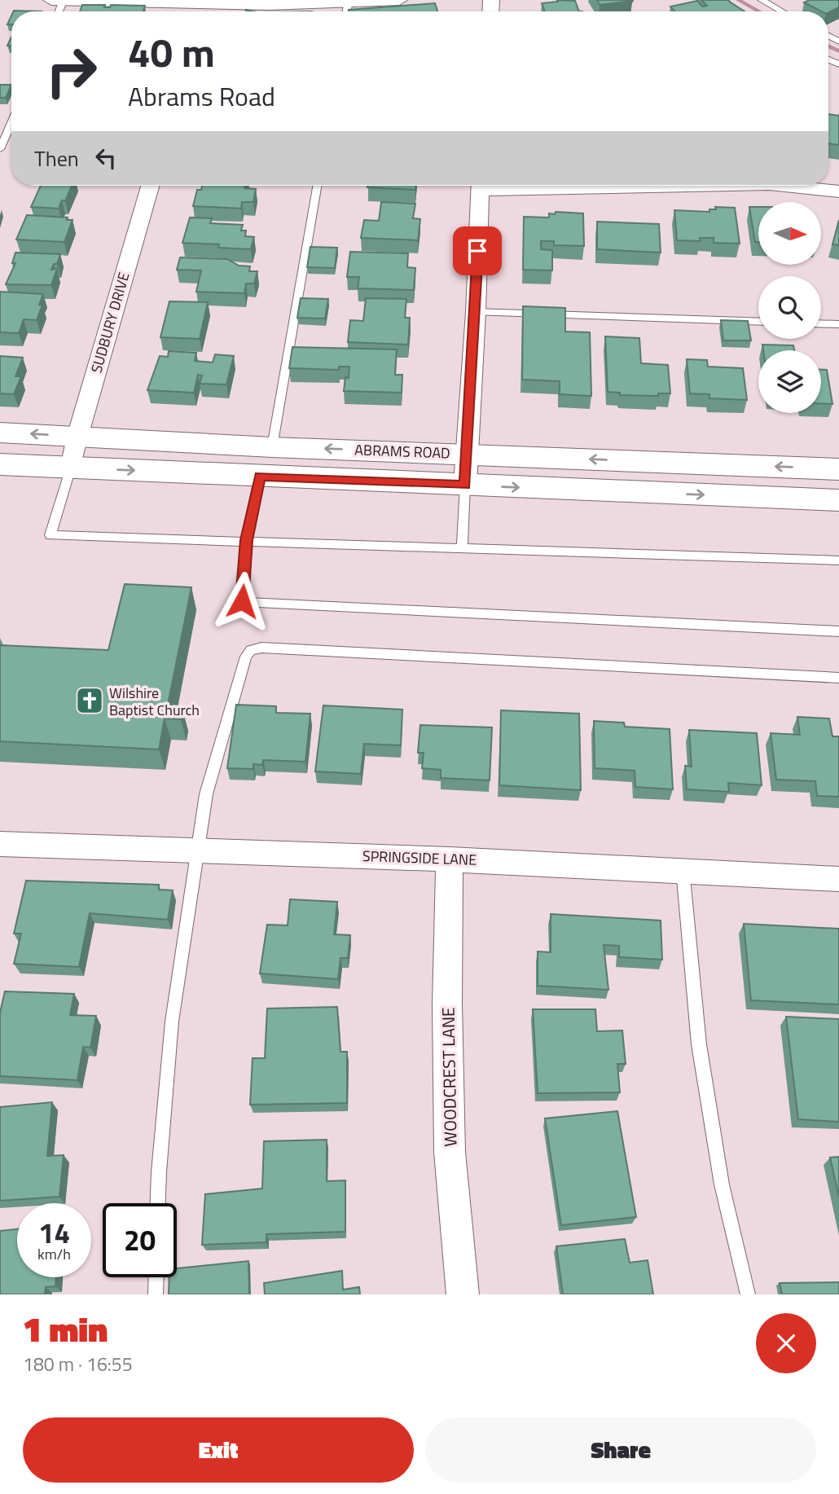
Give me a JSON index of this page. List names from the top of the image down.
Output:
{
  "streets": {
    "main road": ["ABRAMS ROAD"],
    "street": ["SUDBURY DRIVE", "SPRINGSIDE LANE", "WOODCREST LANE"]
  },
  "crossings": [
    ["SUDBURY DRIVE", "ABRAMS ROAD"],
    ["SPRINGSIDE LANE", "WOODCREST LANE"]
  ],
  "places": {
    "church": ["Wilshire Baptist Church"]
  },
  "north": "right",
  "page": {
    "turn": ["40 m", "Abrams Road"],
    "then": "Then",
    "speed": "14 km/h",
    "limit": "20",
    "heading": ["1 min", "180 m · 16:55"],
    "buttons": ["Exit", "Share"]
  }
}
